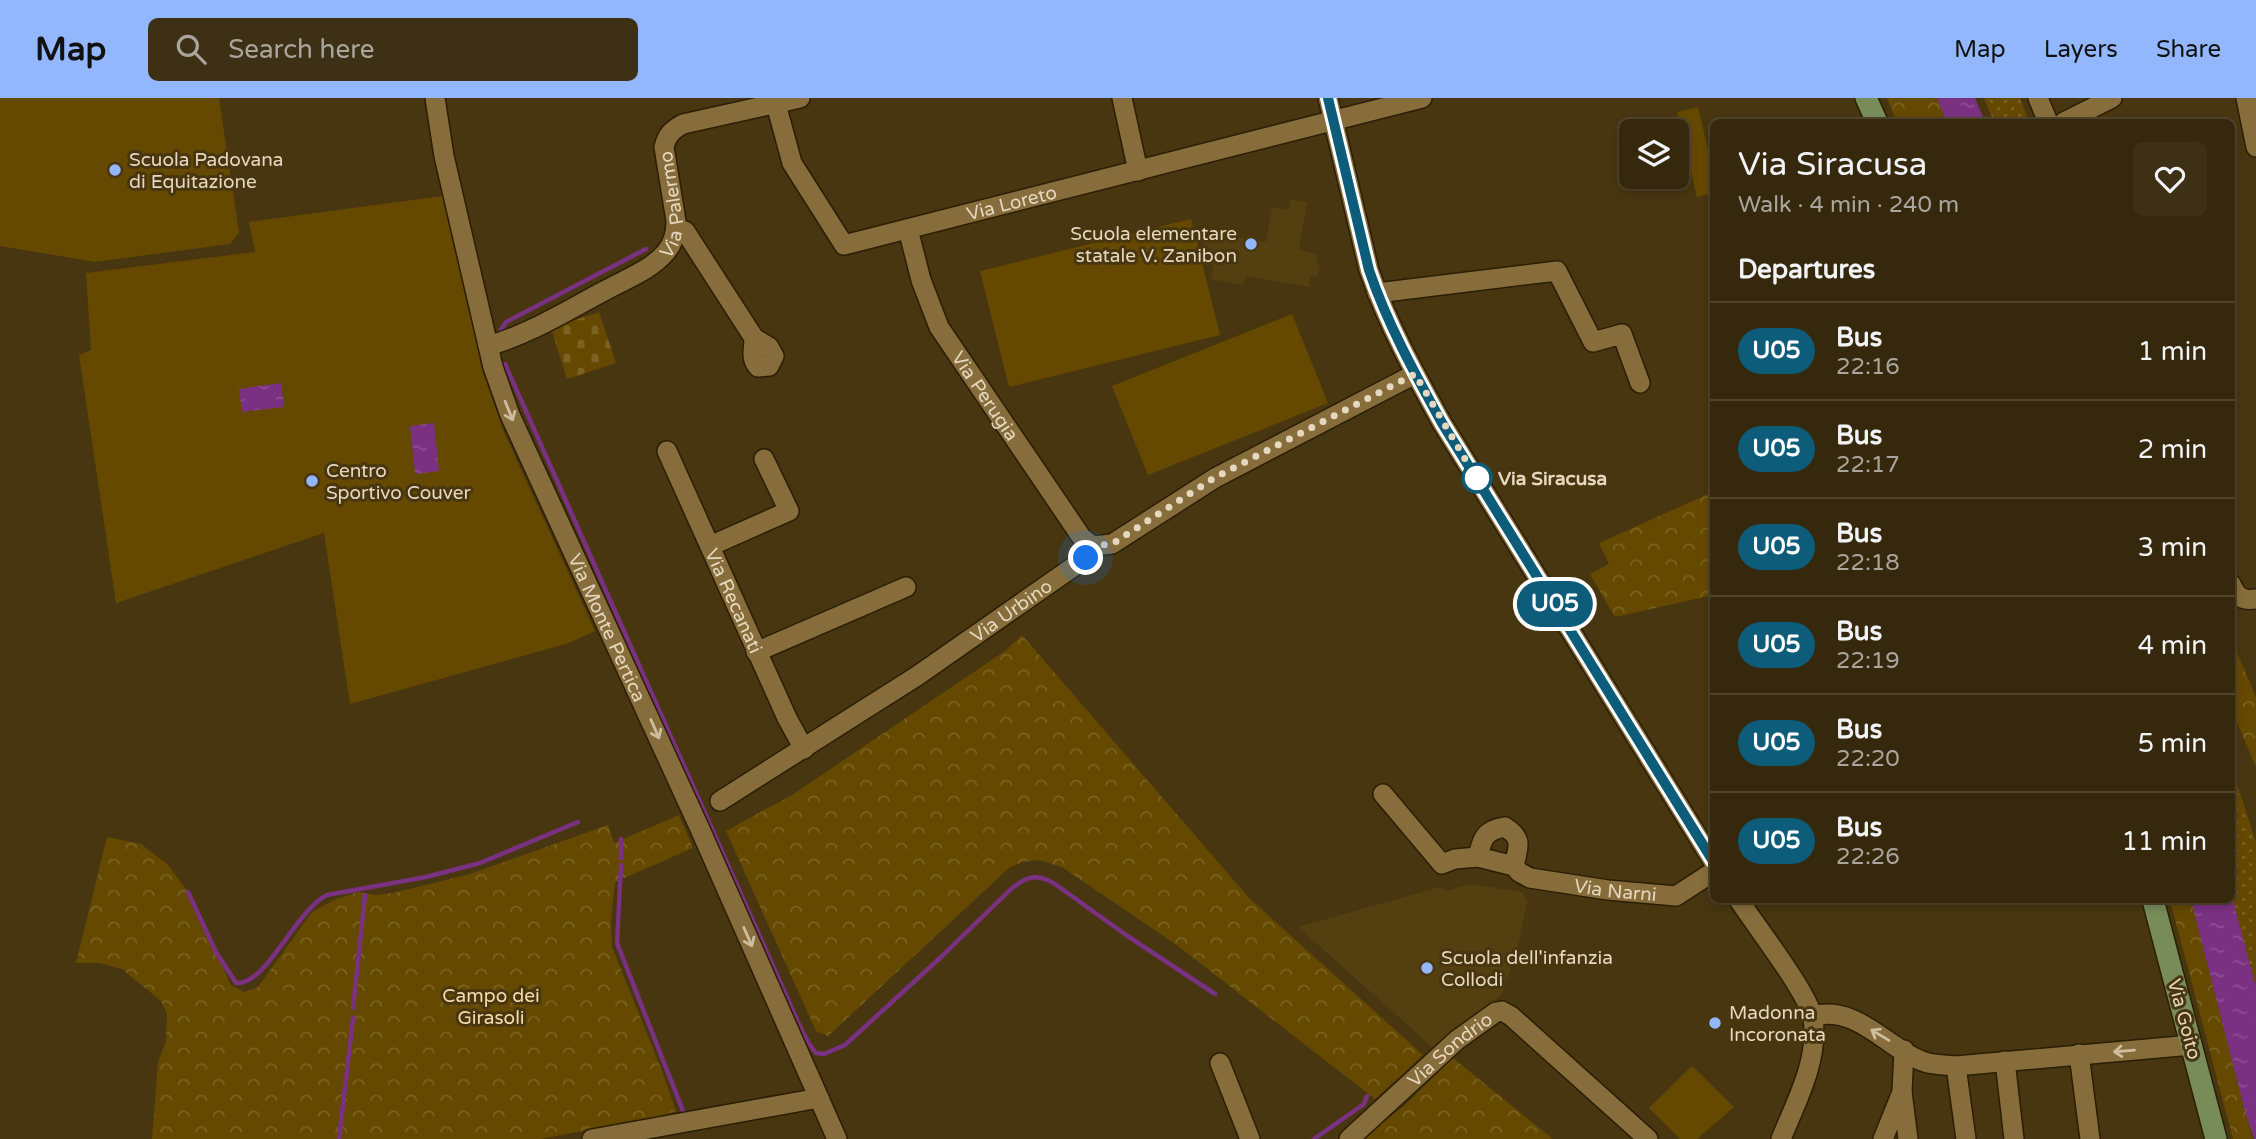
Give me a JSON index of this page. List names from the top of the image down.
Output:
{
  "streets": {
    "main road": ["Via Goito"],
    "street": [
      "Via Palermo",
      "Via Loreto",
      "Via Perugia",
      "Via Recanati",
      "Via Urbino",
      "Via Monte Pertica",
      "Via Narni",
      "Via Sondrio"
    ]
  },
  "crossings": [
    ["Via Palermo", "Via Loreto"],
    ["Via Palermo", "Via Monte Pertica"],
    ["Via Loreto", "Via Perugia"],
    ["Via Perugia", "Via Urbino"],
    ["Via Recanati", "Via Urbino"]
  ],
  "one_way": ["Via Monte Pertica"],
  "parks": ["Campo dei Girasoli"],
  "places": [
    "Scuola Padovana di Equitazione",
    "Scuola elementare statale V. Zanibon",
    "Via Siracusa",
    "Centro Sportivo Couver",
    "Scuola dell'infanzia Collodi",
    "Madonna Incoronata"
  ],
  "lines": ["bus line U05"],
  "page": {
    "header": "Map",
    "search": "Search here",
    "nav": ["Map", "Layers", "Share"],
    "on_map": "U05",
    "heading": [
      ["Via Siracusa", "Walk · 4 min · 240 m"],
      "Departures"
    ],
    "list": [
      {
        "mark": "U05",
        "name": "Bus",
        "note": "22:16",
        "value": "1 min"
      },
      {
        "mark": "U05",
        "name": "Bus",
        "note": "22:17",
        "value": "2 min"
      },
      {
        "mark": "U05",
        "name": "Bus",
        "note": "22:18",
        "value": "3 min"
      },
      {
        "mark": "U05",
        "name": "Bus",
        "note": "22:19",
        "value": "4 min"
      },
      {
        "mark": "U05",
        "name": "Bus",
        "note": "22:20",
        "value": "5 min"
      },
      {
        "mark": "U05",
        "name": "Bus",
        "note": "22:26",
        "value": "11 min"
      }
    ]
  }
}
